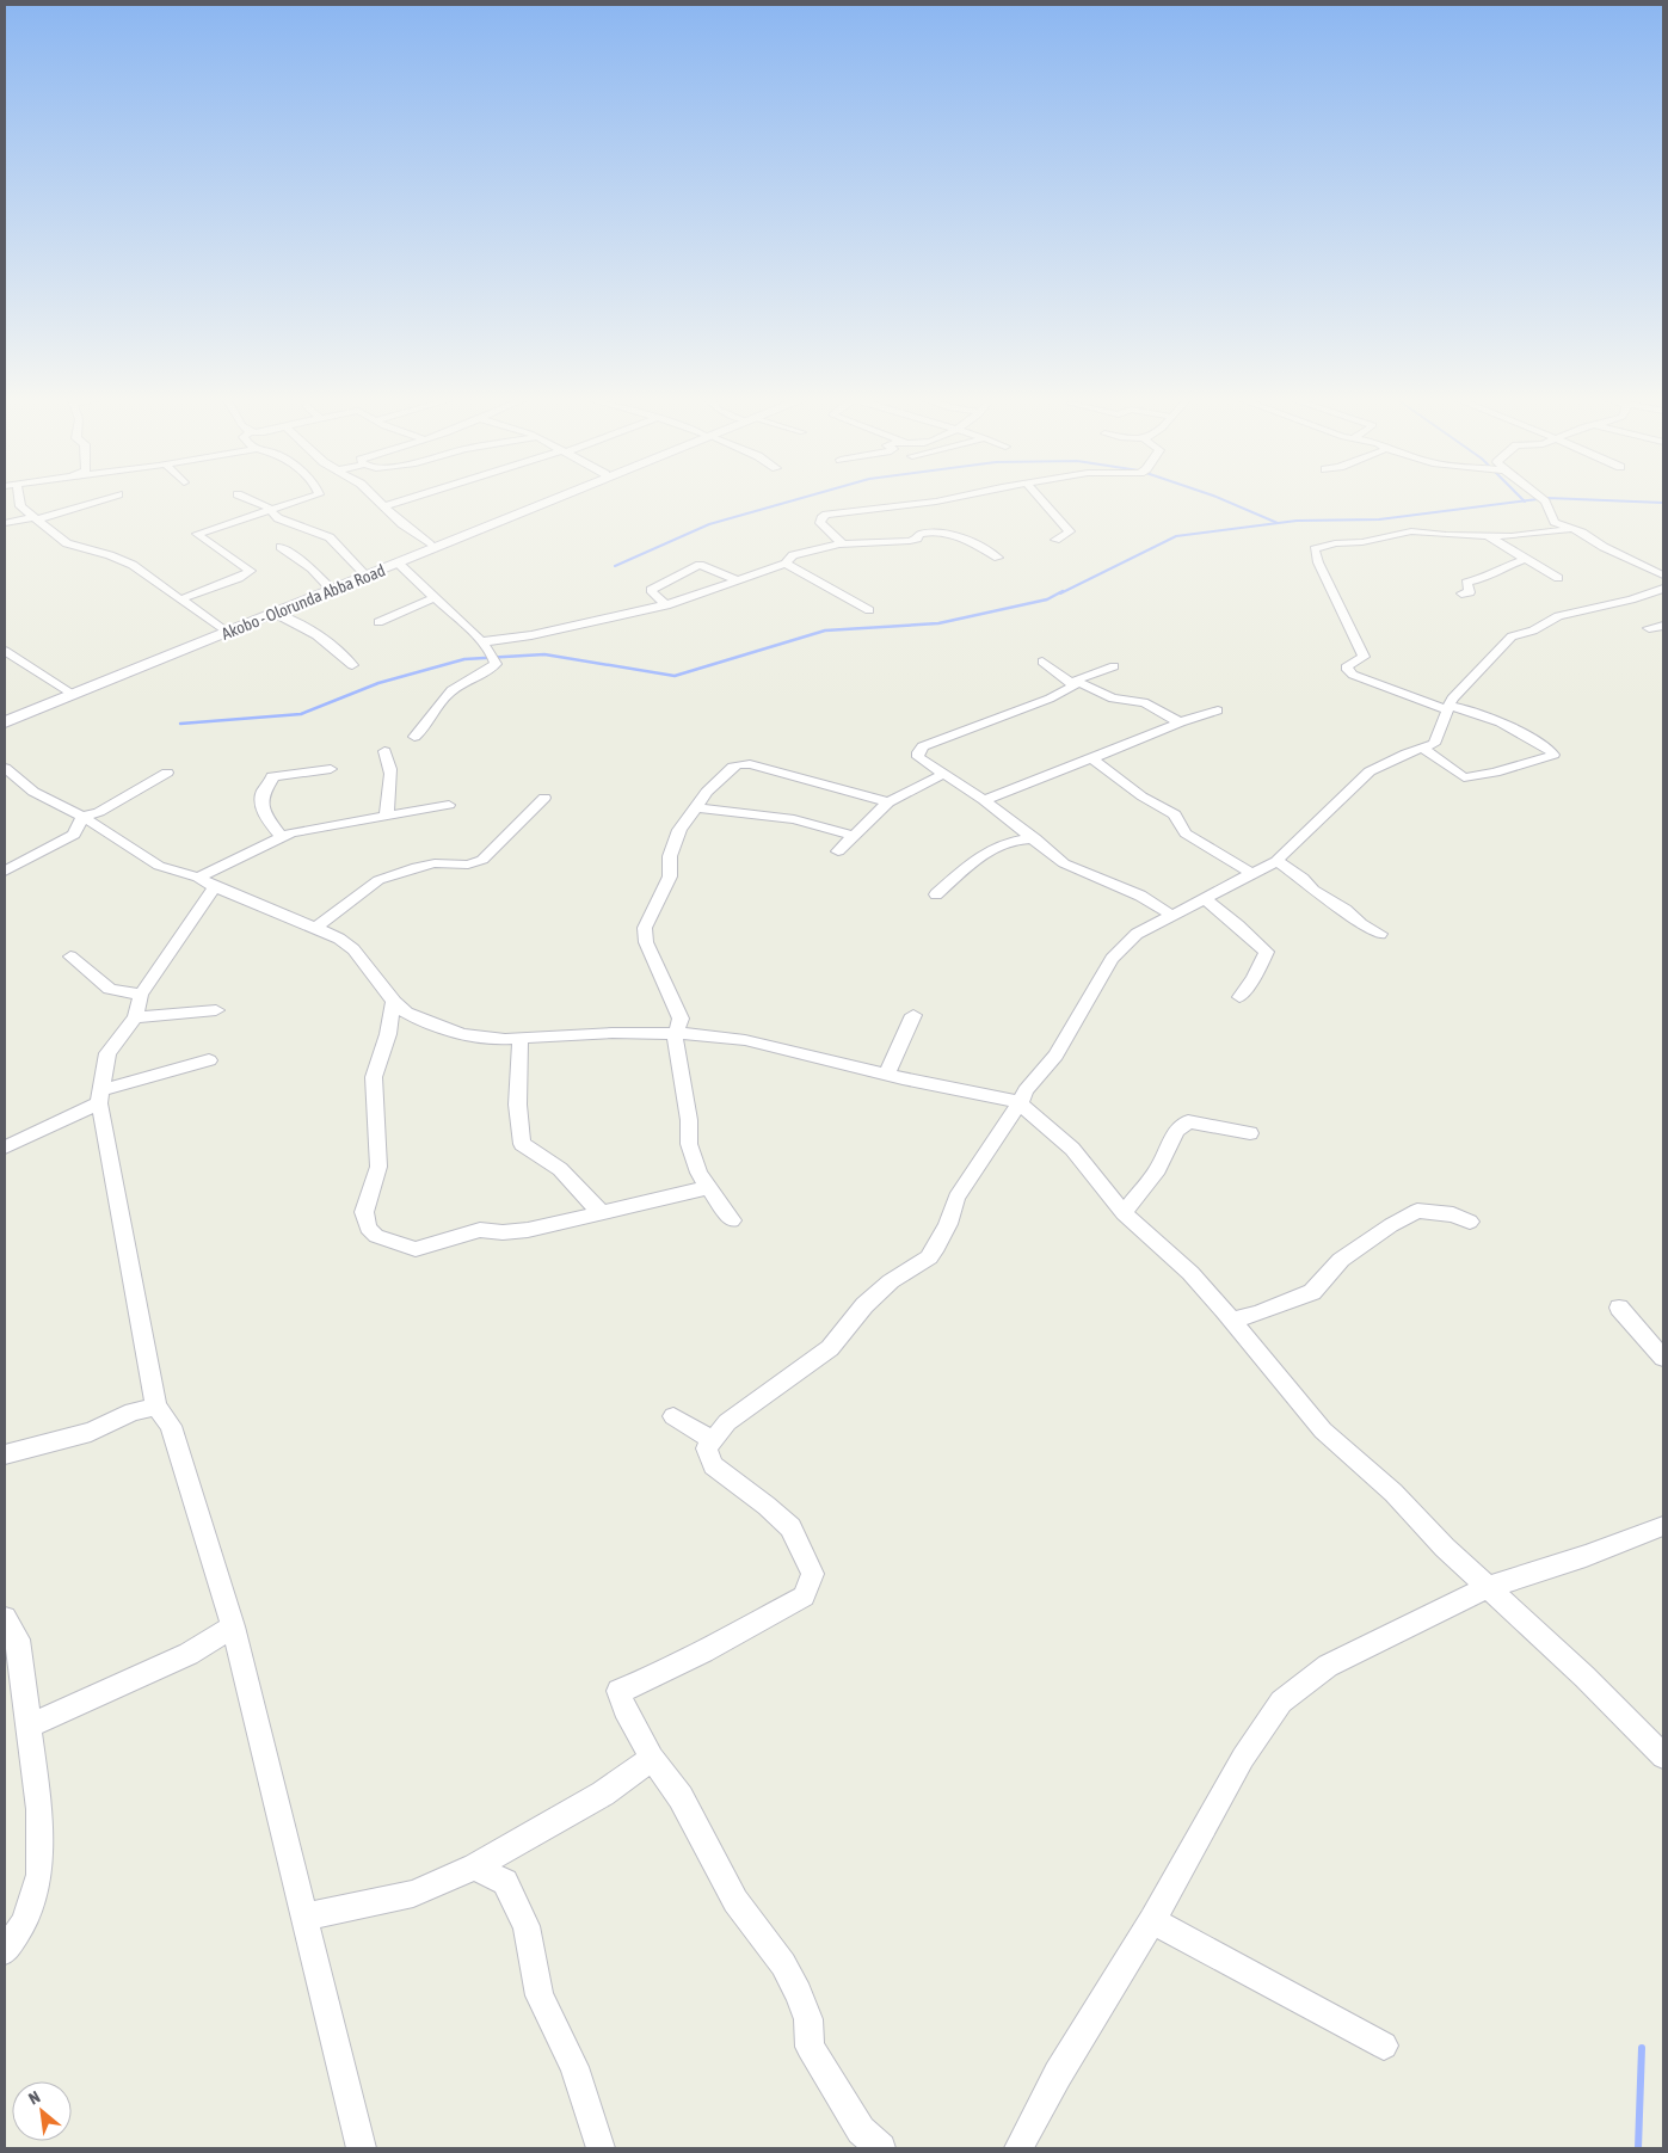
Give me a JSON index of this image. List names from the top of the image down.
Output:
{
  "streets": {
    "main road": ["Akobo - Olorunda Abba Road"]
  },
  "north": "top left"
}
